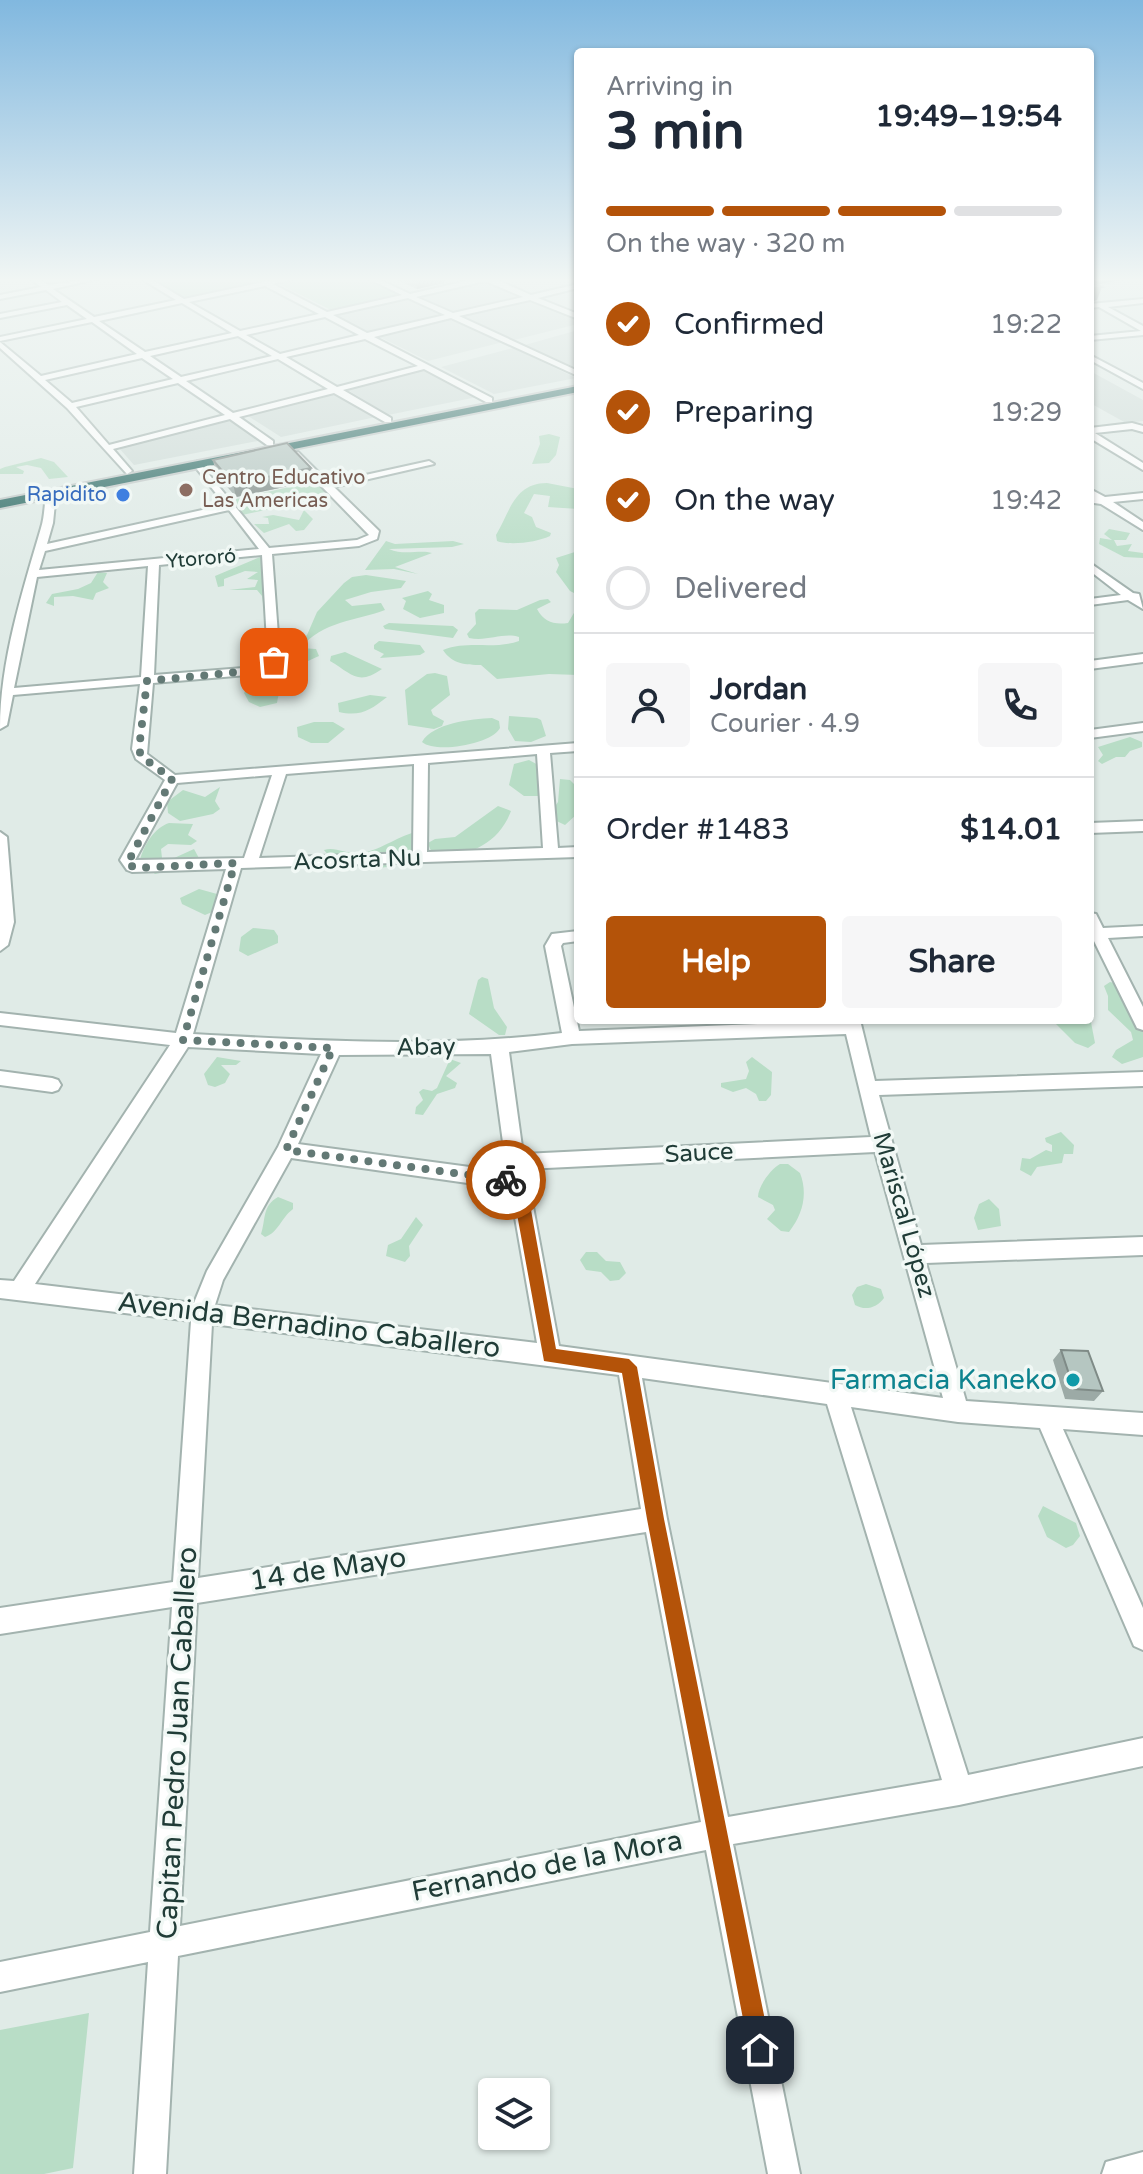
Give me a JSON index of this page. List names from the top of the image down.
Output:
{
  "streets": {
    "street": [
      "Ytororó",
      "Acosrta Nu",
      "Abay",
      "Sauce",
      "Mariscal López",
      "Avenida Bernadino Caballero",
      "14 de Mayo",
      "Capitan Pedro Juan Caballero",
      "Fernando de la Mora"
    ]
  },
  "crossings": [
    ["Abay", "Mariscal López"],
    ["Abay", "Capitan Pedro Juan Caballero"],
    ["Sauce", "Mariscal López"],
    ["Sauce", "Capitan Pedro Juan Caballero"],
    ["Mariscal López", "Avenida Bernadino Caballero"],
    ["Avenida Bernadino Caballero", "Capitan Pedro Juan Caballero"],
    ["14 de Mayo", "Capitan Pedro Juan Caballero"],
    ["Capitan Pedro Juan Caballero", "Fernando de la Mora"]
  ],
  "places": ["Centro Educativo Las Americas", "Rapidito", "Farmacia Kaneko"],
  "page": {
    "heading": ["3 min", "Arriving in", "19:49–19:54"],
    "panel": [
      "Jordan",
      "Courier · 4.9",
      "Order #1483",
      "$14.01"
    ],
    "bar": "On the way · 320 m",
    "list": [
      ["Confirmed", "19:22"],
      ["Preparing", "19:29"],
      ["On the way", "19:42"],
      "Delivered"
    ],
    "buttons": ["Help", "Share"]
  }
}
